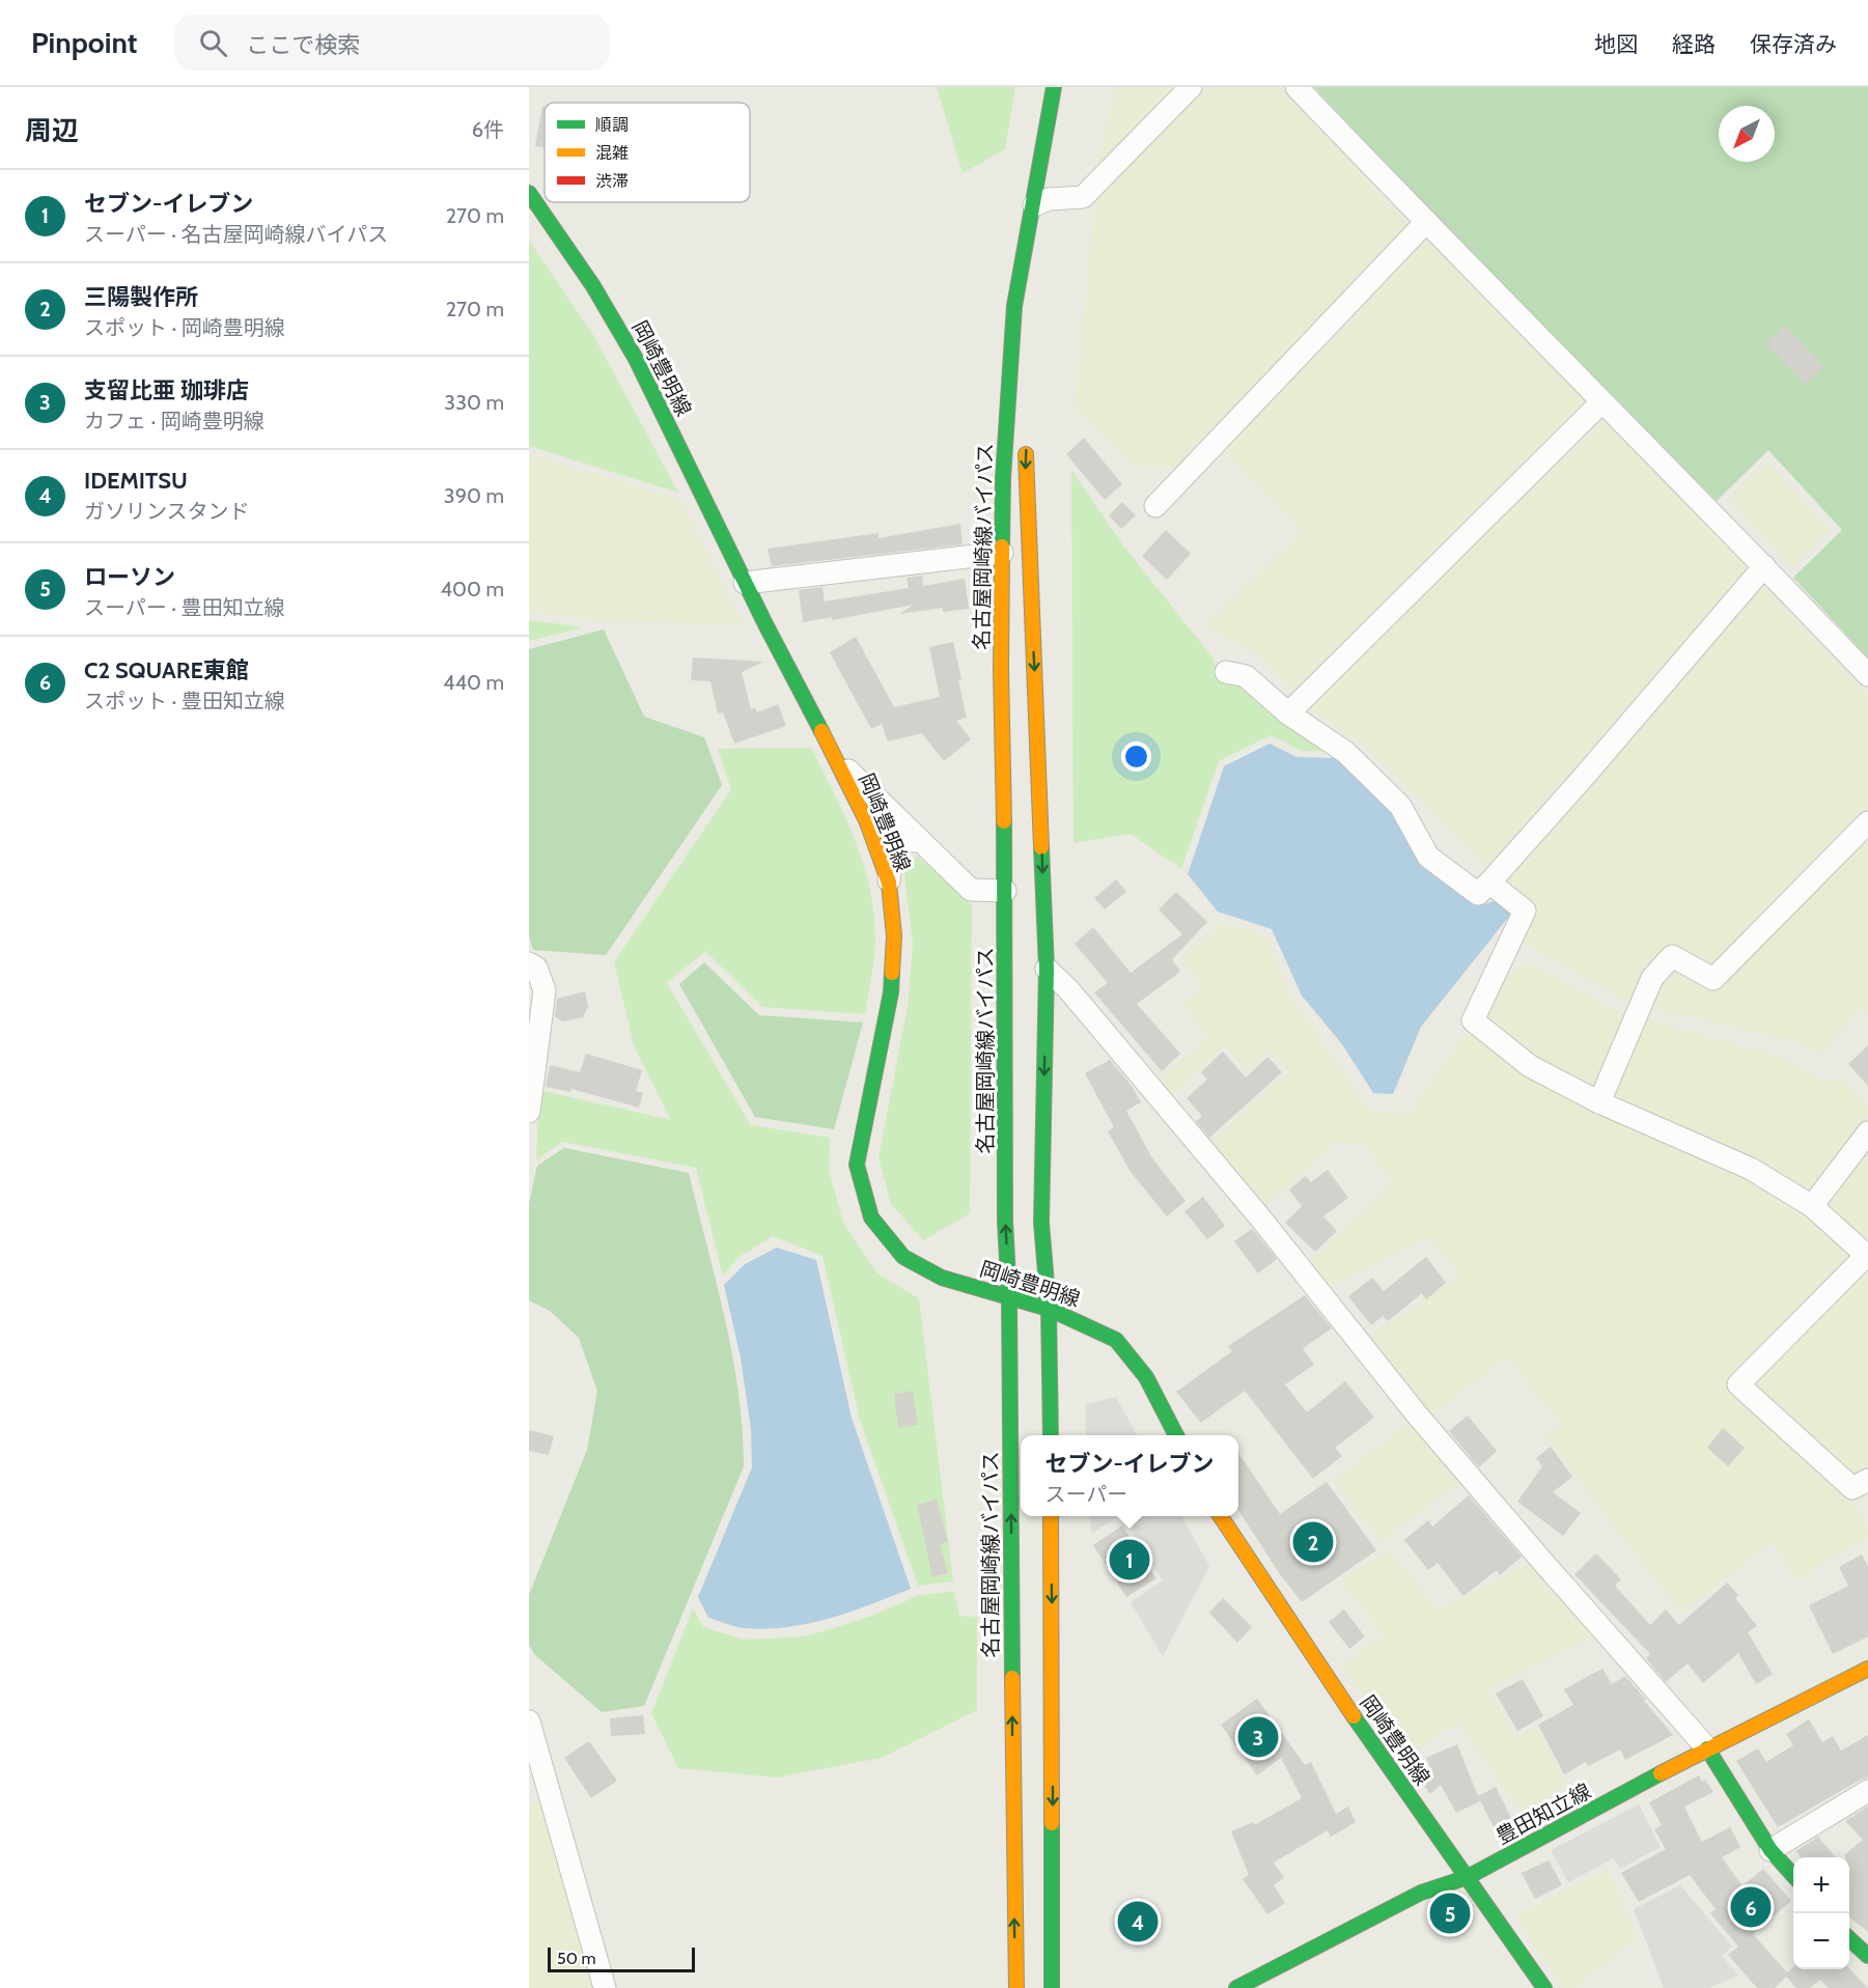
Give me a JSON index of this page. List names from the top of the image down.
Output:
{
  "streets": {
    "main road": ["岡崎豊明線", "名古屋岡崎線バイパス", "豊田知立線"]
  },
  "crossings": [
    ["岡崎豊明線", "名古屋岡崎線バイパス"],
    ["岡崎豊明線", "豊田知立線"]
  ],
  "legend": ["順調", "混雑", "渋滞"],
  "scale_bar": "50 m",
  "north": "bottom left",
  "page": {
    "header": "Pinpoint",
    "search": "ここで検索",
    "nav": ["地図", "経路", "保存済み"],
    "heading": ["周辺", "6件"],
    "list": [
      {
        "mark": "1",
        "name": "セブン-イレブン",
        "note": "スーパー · 名古屋岡崎線バイパス",
        "value": "270 m"
      },
      {
        "mark": "2",
        "name": "三陽製作所",
        "note": "スポット · 岡崎豊明線",
        "value": "270 m"
      },
      {
        "mark": "3",
        "name": "支留比亜 珈琲店",
        "note": "カフェ · 岡崎豊明線",
        "value": "330 m"
      },
      {
        "mark": "4",
        "name": "IDEMITSU",
        "note": "ガソリンスタンド",
        "value": "390 m"
      },
      {
        "mark": "5",
        "name": "ローソン",
        "note": "スーパー · 豊田知立線",
        "value": "400 m"
      },
      {
        "mark": "6",
        "name": "C2 SQUARE東館",
        "note": "スポット · 豊田知立線",
        "value": "440 m"
      }
    ],
    "popup": ["セブン-イレブン", "スーパー"],
    "pins": [
      "2",
      "1",
      "3",
      "6",
      "5",
      "4"
    ],
    "map_buttons": ["+", "−"],
    "scale": "50 m"
  }
}
